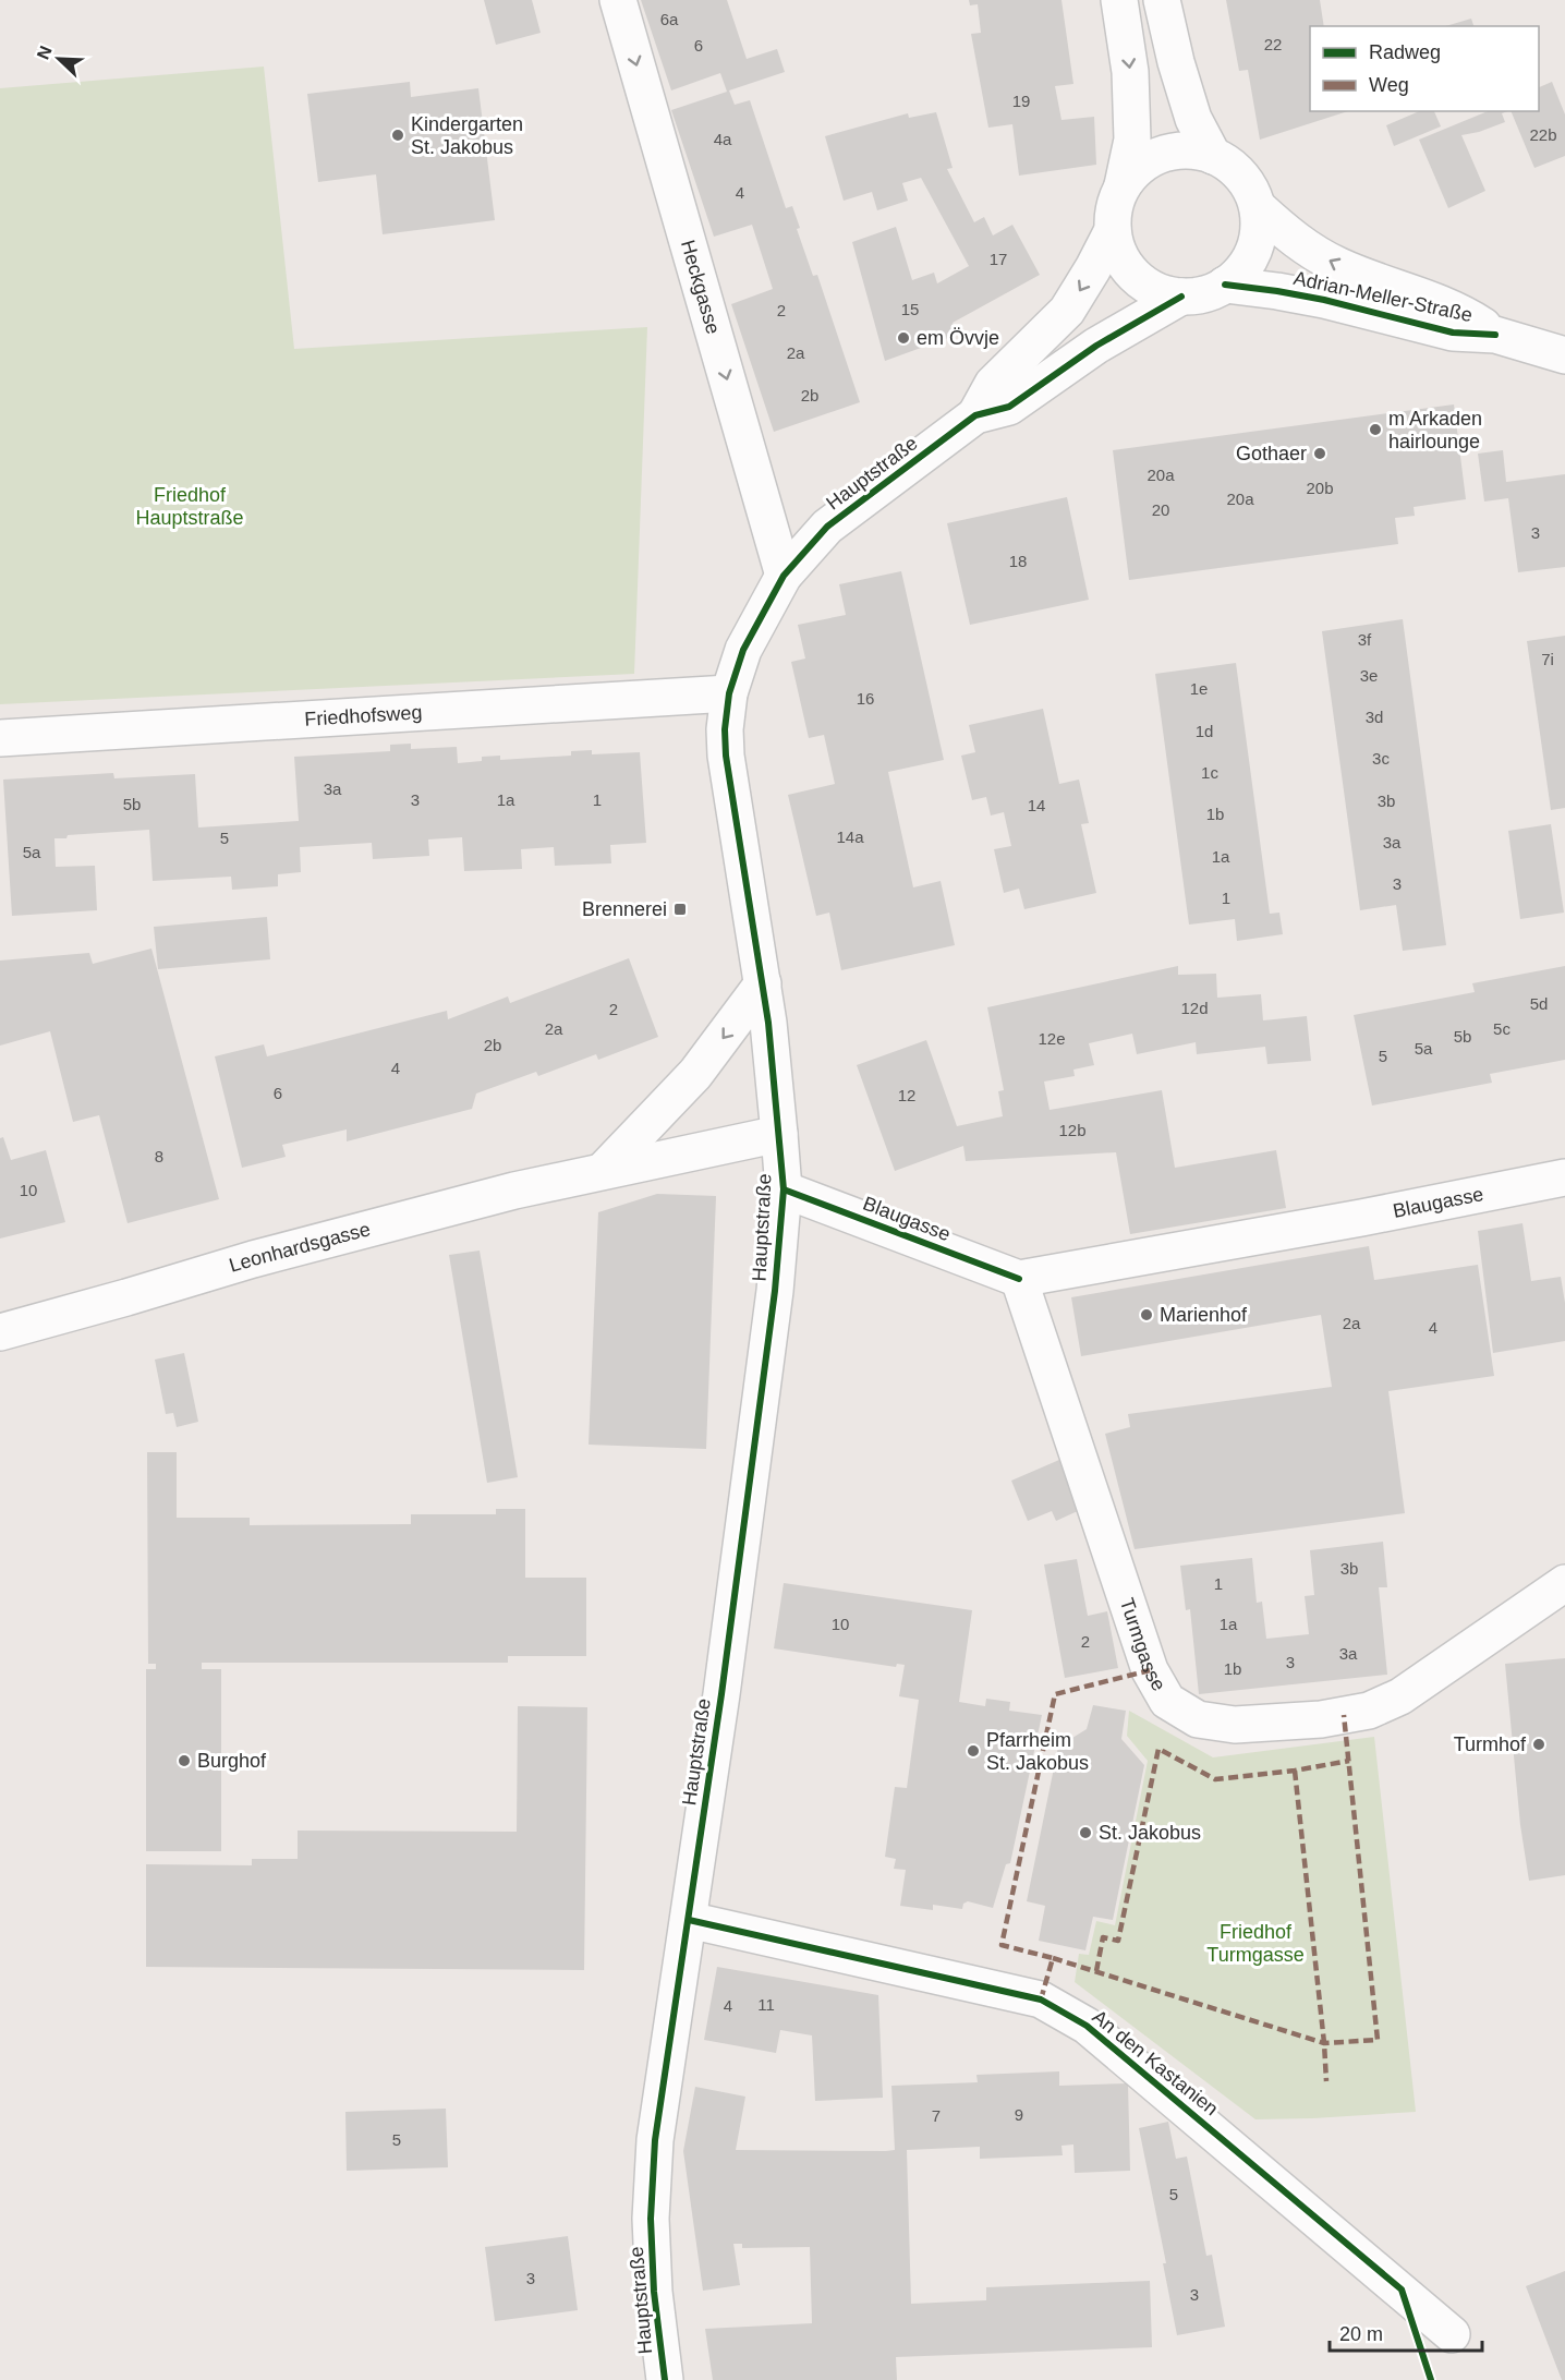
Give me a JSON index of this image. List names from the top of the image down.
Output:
{
  "streets": {
    "street": [
      "Heckgasse",
      "Adrian-Meller-Straße",
      "Hauptstraße",
      "Friedhofsweg",
      "Blaugasse",
      "Leonhardsgasse",
      "Turmgasse",
      "An den Kastanien"
    ]
  },
  "crossings": [
    ["Heckgasse", "Hauptstraße"],
    ["Adrian-Meller-Straße", "Hauptstraße"],
    ["Hauptstraße", "Friedhofsweg"],
    ["Hauptstraße", "Blaugasse"],
    ["Hauptstraße", "Leonhardsgasse"],
    ["Hauptstraße", "An den Kastanien"],
    ["Blaugasse", "Turmgasse"]
  ],
  "one_way": ["Heckgasse"],
  "parks": ["Friedhof Hauptstraße", "Friedhof Turmgasse"],
  "places": {
    "other": [
      "Kindergarten St. Jakobus",
      "em Övvje",
      "m Arkaden hairlounge",
      "Gothaer",
      "Marienhof",
      "Turmhof",
      "Pfarrheim St. Jakobus",
      "Burghof",
      "St. Jakobus"
    ],
    "transit": ["Brennerei"]
  },
  "house_numbers": [
    "6a",
    "22",
    "6",
    "19",
    "22b",
    "4a",
    "4",
    "17",
    "15",
    "2",
    "2a",
    "2b",
    "20a",
    "20b",
    "20a",
    "20",
    "3",
    "18",
    "3f",
    "7i",
    "3e",
    "1e",
    "16",
    "3d",
    "1d",
    "3c",
    "1c",
    "3a",
    "3",
    "1a",
    "1",
    "3b",
    "5b",
    "14",
    "1b",
    "14a",
    "5",
    "3a",
    "5a",
    "1a",
    "3",
    "1",
    "5d",
    "12d",
    "2",
    "2a",
    "5c",
    "5b",
    "12e",
    "2b",
    "5a",
    "5",
    "4",
    "6",
    "12",
    "12b",
    "8",
    "10",
    "2a",
    "4",
    "3b",
    "1",
    "10",
    "1a",
    "2",
    "3a",
    "3",
    "1b",
    "11",
    "4",
    "9",
    "7",
    "5",
    "5",
    "3",
    "3"
  ],
  "legend": ["Radweg", "Weg"],
  "scale_bar": "20 m",
  "north": "top left"
}
